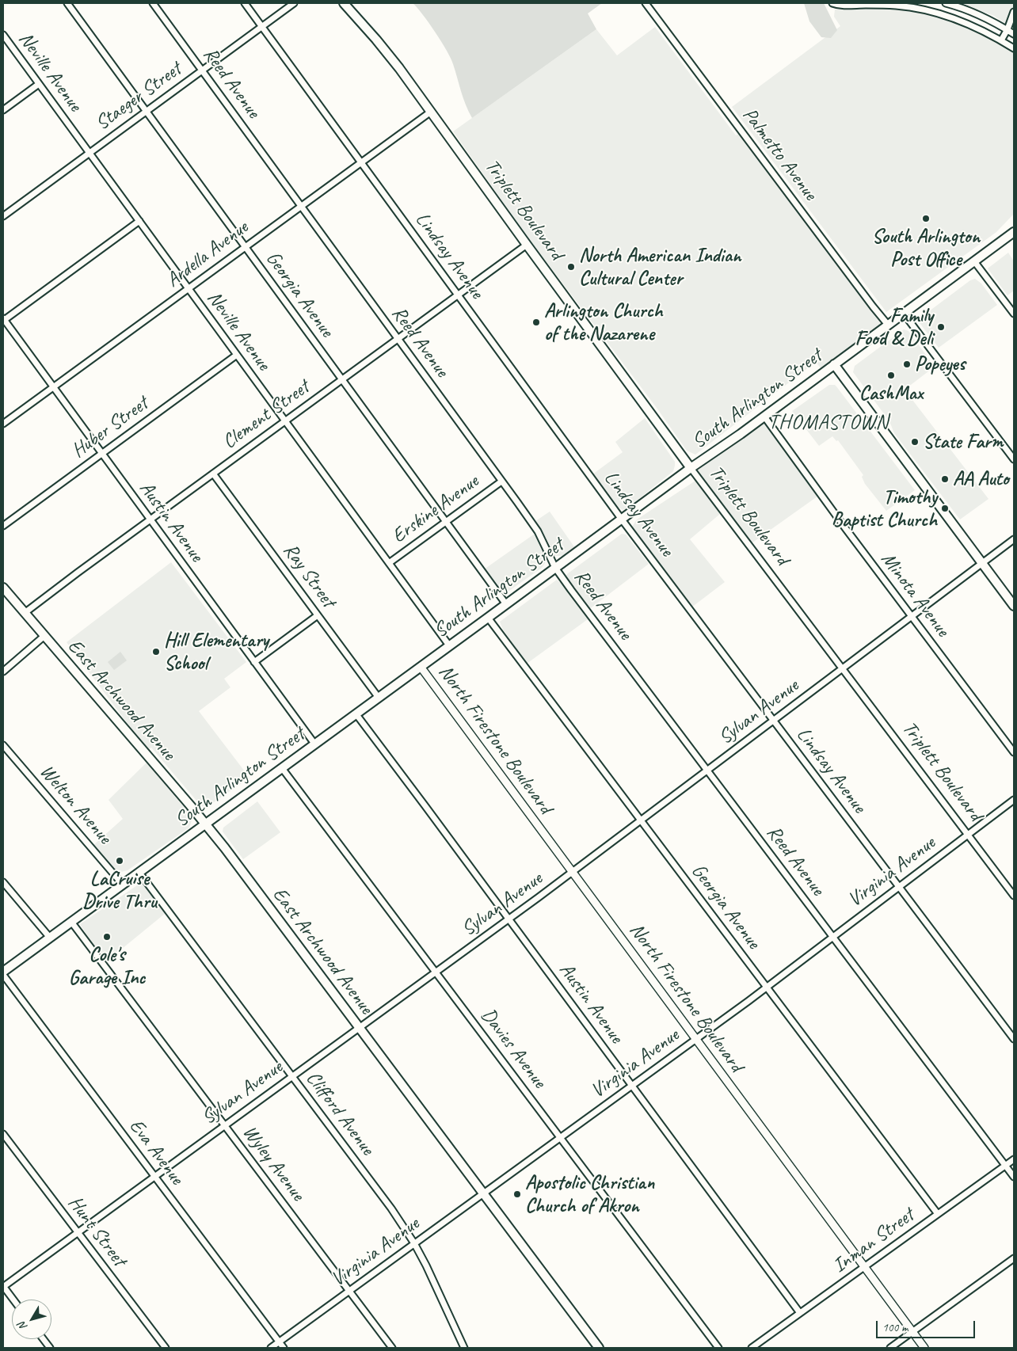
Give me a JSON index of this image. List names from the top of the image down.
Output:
{
  "streets": {
    "main road": ["Triplett Boulevard", "South Arlington Street", "East Archwood Avenue"],
    "street": [
      "Neville Avenue",
      "Reed Avenue",
      "Staeger Street",
      "Palmetto Avenue",
      "Ardella Avenue",
      "Lindsay Avenue",
      "Georgia Avenue",
      "Clement Street",
      "Huber Street",
      "Erskine Avenue",
      "Austin Avenue",
      "Ray Street",
      "Minota Avenue",
      "Sylvan Avenue",
      "North Firestone Boulevard",
      "Welton Avenue",
      "Virginia Avenue",
      "Davies Avenue",
      "Clifford Avenue",
      "Eva Avenue",
      "Wyley Avenue",
      "Hunt Street",
      "Inman Street"
    ]
  },
  "crossings": [
    ["Neville Avenue", "Staeger Street"],
    ["Neville Avenue", "Ardella Avenue"],
    ["Neville Avenue", "South Arlington Street"],
    ["Neville Avenue", "Clement Street"],
    ["Neville Avenue", "Huber Street"],
    ["Neville Avenue", "Erskine Avenue"],
    ["Reed Avenue", "Staeger Street"],
    ["Reed Avenue", "Ardella Avenue"],
    ["Reed Avenue", "South Arlington Street"],
    ["Reed Avenue", "Clement Street"],
    ["Reed Avenue", "Erskine Avenue"],
    ["Reed Avenue", "Sylvan Avenue"],
    ["Reed Avenue", "Virginia Avenue"],
    ["Reed Avenue", "Inman Street"],
    ["Staeger Street", "Lindsay Avenue"],
    ["Staeger Street", "Georgia Avenue"],
    ["Palmetto Avenue", "South Arlington Street"],
    ["Triplett Boulevard", "Ardella Avenue"],
    ["Triplett Boulevard", "South Arlington Street"],
    ["Triplett Boulevard", "Clement Street"],
    ["Triplett Boulevard", "Sylvan Avenue"],
    ["Triplett Boulevard", "Virginia Avenue"],
    ["Ardella Avenue", "Lindsay Avenue"],
    ["Ardella Avenue", "Georgia Avenue"],
    ["Ardella Avenue", "Austin Avenue"],
    ["Lindsay Avenue", "South Arlington Street"],
    ["Lindsay Avenue", "Clement Street"],
    ["Lindsay Avenue", "Sylvan Avenue"],
    ["Lindsay Avenue", "Virginia Avenue"],
    ["Georgia Avenue", "South Arlington Street"],
    ["Georgia Avenue", "Clement Street"],
    ["Georgia Avenue", "Erskine Avenue"],
    ["Georgia Avenue", "Sylvan Avenue"],
    ["Georgia Avenue", "Virginia Avenue"],
    ["Georgia Avenue", "Inman Street"],
    ["South Arlington Street", "Austin Avenue"],
    ["South Arlington Street", "Ray Street"],
    ["South Arlington Street", "Minota Avenue"],
    ["South Arlington Street", "East Archwood Avenue"],
    ["South Arlington Street", "North Firestone Boulevard"],
    ["South Arlington Street", "Welton Avenue"],
    ["South Arlington Street", "Davies Avenue"],
    ["South Arlington Street", "Clifford Avenue"],
    ["South Arlington Street", "Wyley Avenue"],
    ["Clement Street", "Austin Avenue"],
    ["Clement Street", "Ray Street"],
    ["Clement Street", "East Archwood Avenue"],
    ["Huber Street", "Austin Avenue"],
    ["Austin Avenue", "Sylvan Avenue"],
    ["Austin Avenue", "Virginia Avenue"],
    ["Austin Avenue", "Inman Street"],
    ["Minota Avenue", "Sylvan Avenue"],
    ["East Archwood Avenue", "Sylvan Avenue"],
    ["East Archwood Avenue", "Virginia Avenue"],
    ["Sylvan Avenue", "North Firestone Boulevard"],
    ["Sylvan Avenue", "Davies Avenue"],
    ["Sylvan Avenue", "Clifford Avenue"],
    ["Sylvan Avenue", "Eva Avenue"],
    ["Sylvan Avenue", "Wyley Avenue"],
    ["Sylvan Avenue", "Hunt Street"],
    ["North Firestone Boulevard", "Virginia Avenue"],
    ["North Firestone Boulevard", "Inman Street"],
    ["Virginia Avenue", "Davies Avenue"],
    ["Virginia Avenue", "Clifford Avenue"],
    ["Virginia Avenue", "Eva Avenue"],
    ["Virginia Avenue", "Wyley Avenue"]
  ],
  "districts": ["THOMASTOWN"],
  "places": [
    "South Arlington Post Office",
    "North American Indian Cultural Center",
    "Arlington Church of the Nazarene",
    "Family Food & Deli",
    "Popeyes",
    "CashMax",
    "State Farm",
    "AA Auto",
    "Timothy Baptist Church",
    "Hill Elementary School",
    "LaCruise Drive Thru",
    "Cole's Garage Inc",
    "Apostolic Christian Church of Akron"
  ],
  "scale_bar": "100 m",
  "north": "bottom left"
}
